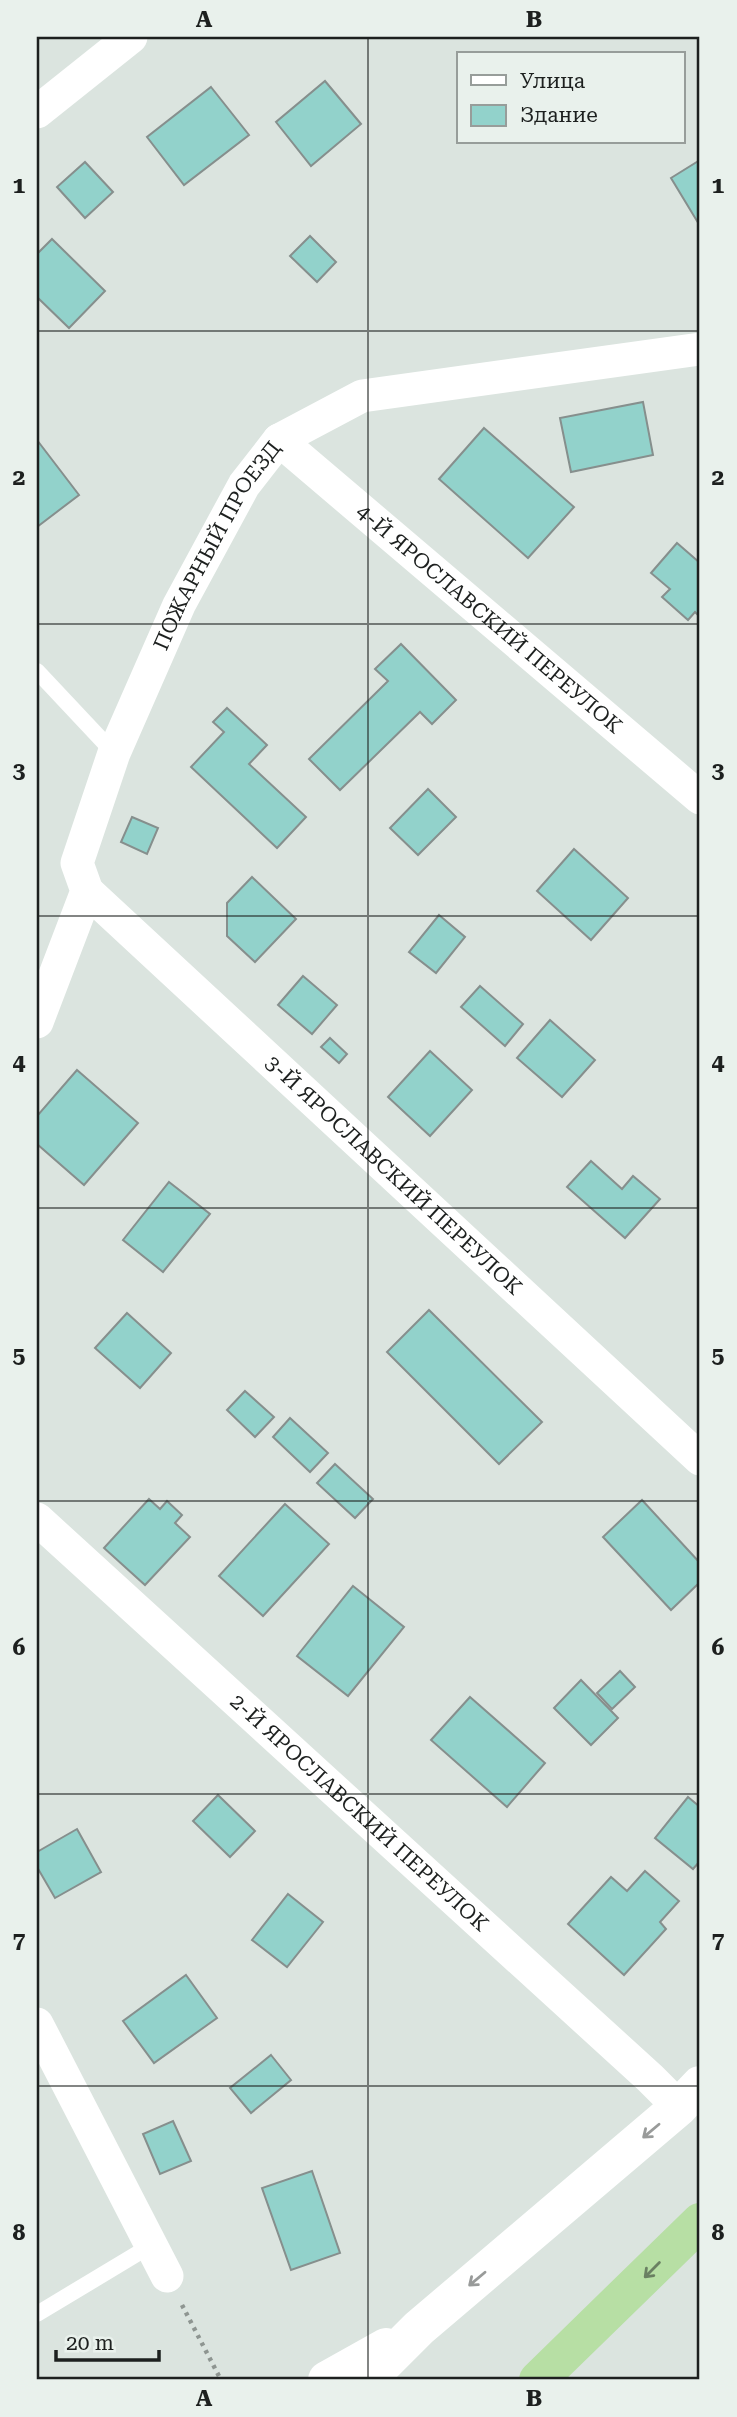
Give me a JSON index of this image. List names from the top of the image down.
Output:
{
  "streets": {
    "street": [
      "ПОЖАРНЫЙ ПРОЕЗД",
      "4-Й ЯРОСЛАВСКИЙ ПЕРЕУЛОК",
      "3-Й ЯРОСЛАВСКИЙ ПЕРЕУЛОК",
      "2-Й ЯРОСЛАВСКИЙ ПЕРЕУЛОК"
    ]
  },
  "crossings": [
    ["ПОЖАРНЫЙ ПРОЕЗД", "4-Й ЯРОСЛАВСКИЙ ПЕРЕУЛОК"],
    ["ПОЖАРНЫЙ ПРОЕЗД", "3-Й ЯРОСЛАВСКИЙ ПЕРЕУЛОК"]
  ],
  "legend": ["Улица", "Здание"],
  "scale_bar": "20 m",
  "grid": {
    "columns": ["A", "B"],
    "rows": [
      "1",
      "2",
      "3",
      "4",
      "5",
      "6",
      "7",
      "8"
    ]
  }
}
